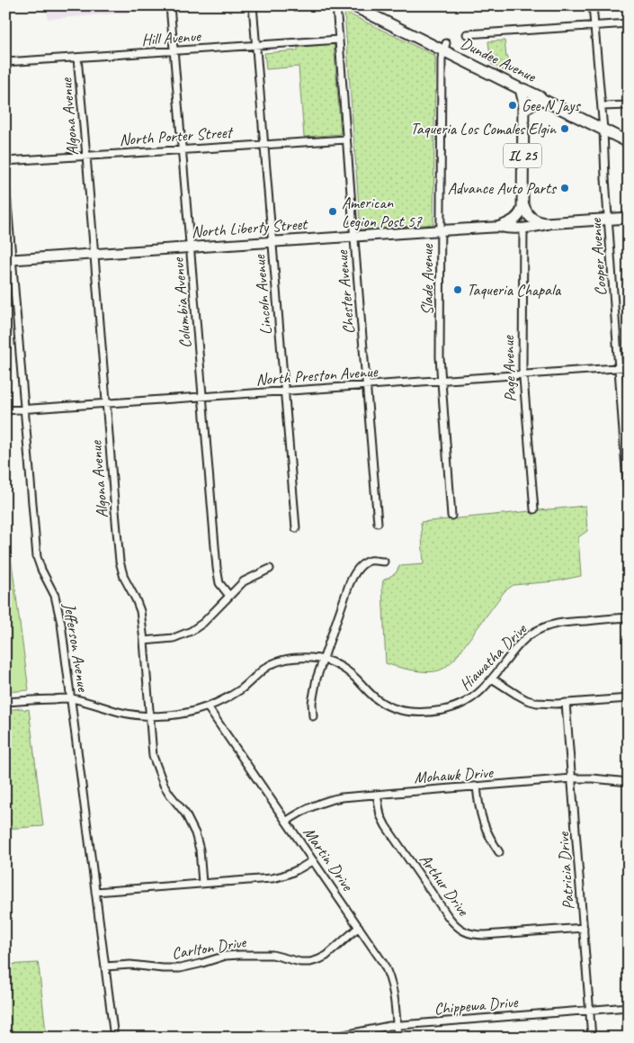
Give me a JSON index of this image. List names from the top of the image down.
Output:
{
  "streets": {
    "main road": ["Dundee Avenue", "IL 25", "North Liberty Street"],
    "street": [
      "Hill Avenue",
      "Algona Avenue",
      "North Porter Street",
      "Cooper Avenue",
      "Slade Avenue",
      "Chester Avenue",
      "Lincoln Avenue",
      "Columbia Avenue",
      "Page Avenue",
      "North Preston Avenue",
      "Jefferson Avenue",
      "Hiawatha Drive",
      "Mohawk Drive",
      "Martin Drive",
      "Patricia Drive",
      "Arthur Drive",
      "Carlton Drive",
      "Chippewa Drive"
    ]
  },
  "crossings": [
    ["Hill Avenue", "Algona Avenue"],
    ["Hill Avenue", "Chester Avenue"],
    ["Hill Avenue", "Lincoln Avenue"],
    ["Hill Avenue", "Columbia Avenue"],
    ["Dundee Avenue", "Cooper Avenue"],
    ["Dundee Avenue", "Slade Avenue"],
    ["Algona Avenue", "North Porter Street"],
    ["Algona Avenue", "North Liberty Street"],
    ["Algona Avenue", "North Preston Avenue"],
    ["Algona Avenue", "Hiawatha Drive"],
    ["North Porter Street", "Chester Avenue"],
    ["North Porter Street", "Lincoln Avenue"],
    ["North Porter Street", "Columbia Avenue"],
    ["North Liberty Street", "Cooper Avenue"],
    ["North Liberty Street", "Slade Avenue"],
    ["North Liberty Street", "Chester Avenue"],
    ["North Liberty Street", "Lincoln Avenue"],
    ["North Liberty Street", "Columbia Avenue"],
    ["North Liberty Street", "Page Avenue"],
    ["North Liberty Street", "Jefferson Avenue"],
    ["Cooper Avenue", "North Preston Avenue"],
    ["Slade Avenue", "North Preston Avenue"],
    ["Chester Avenue", "North Preston Avenue"],
    ["Lincoln Avenue", "North Preston Avenue"],
    ["Columbia Avenue", "North Preston Avenue"],
    ["Page Avenue", "North Preston Avenue"],
    ["North Preston Avenue", "Jefferson Avenue"],
    ["Jefferson Avenue", "Hiawatha Drive"],
    ["Jefferson Avenue", "Carlton Drive"],
    ["Hiawatha Drive", "Martin Drive"],
    ["Mohawk Drive", "Martin Drive"],
    ["Mohawk Drive", "Patricia Drive"],
    ["Mohawk Drive", "Arthur Drive"],
    ["Martin Drive", "Carlton Drive"],
    ["Martin Drive", "Chippewa Drive"],
    ["Patricia Drive", "Arthur Drive"],
    ["Patricia Drive", "Chippewa Drive"]
  ],
  "places": [
    "Gee N Jays",
    "Taqueria Los Comales Elgin",
    "Advance Auto Parts",
    "American Legion Post 57",
    "Taqueria Chapala"
  ]
}
